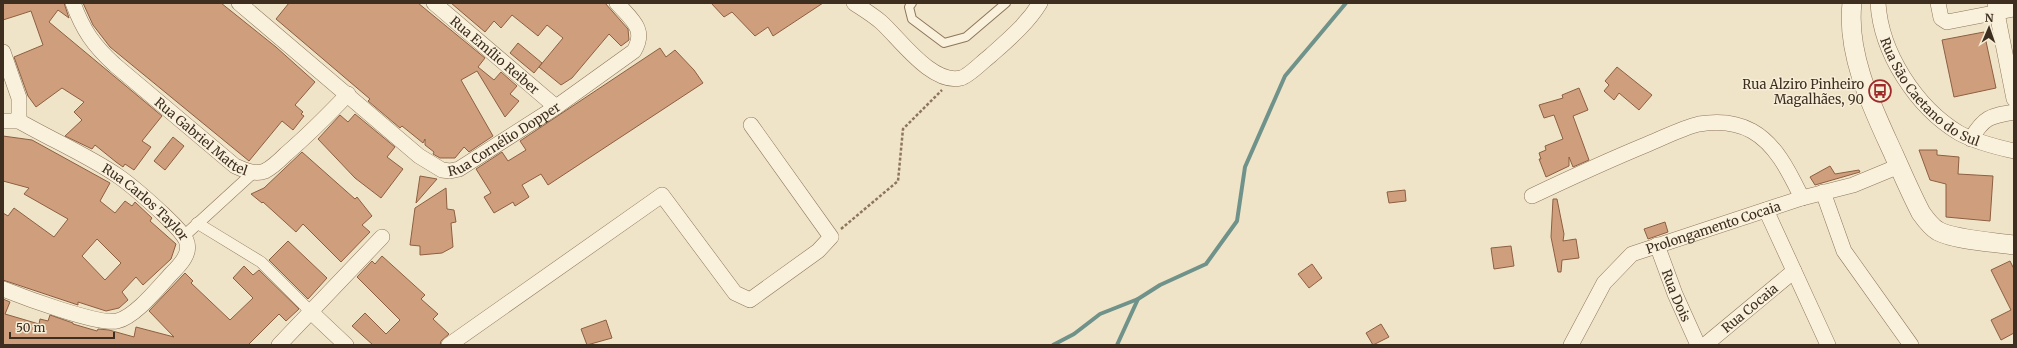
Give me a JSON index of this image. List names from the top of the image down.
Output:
{
  "streets": {
    "street": [
      "Rua Emílio Reiber",
      "Rua São Caetano do Sul",
      "Rua Gabriel Mattel",
      "Rua Cornélio Dopper",
      "Rua Carlos Taylor",
      "Prolongamento Cocaia",
      "Rua Dois",
      "Rua Cocaia"
    ]
  },
  "crossings": [
    ["Rua Emílio Reiber", "Rua Cornélio Dopper"],
    ["Rua Gabriel Mattel", "Rua Cornélio Dopper"],
    ["Prolongamento Cocaia", "Rua Dois"]
  ],
  "places": {
    "bus stop": ["Rua Alziro Pinheiro Magalhães, 90"]
  },
  "scale_bar": "50 m",
  "north": "top"
}
